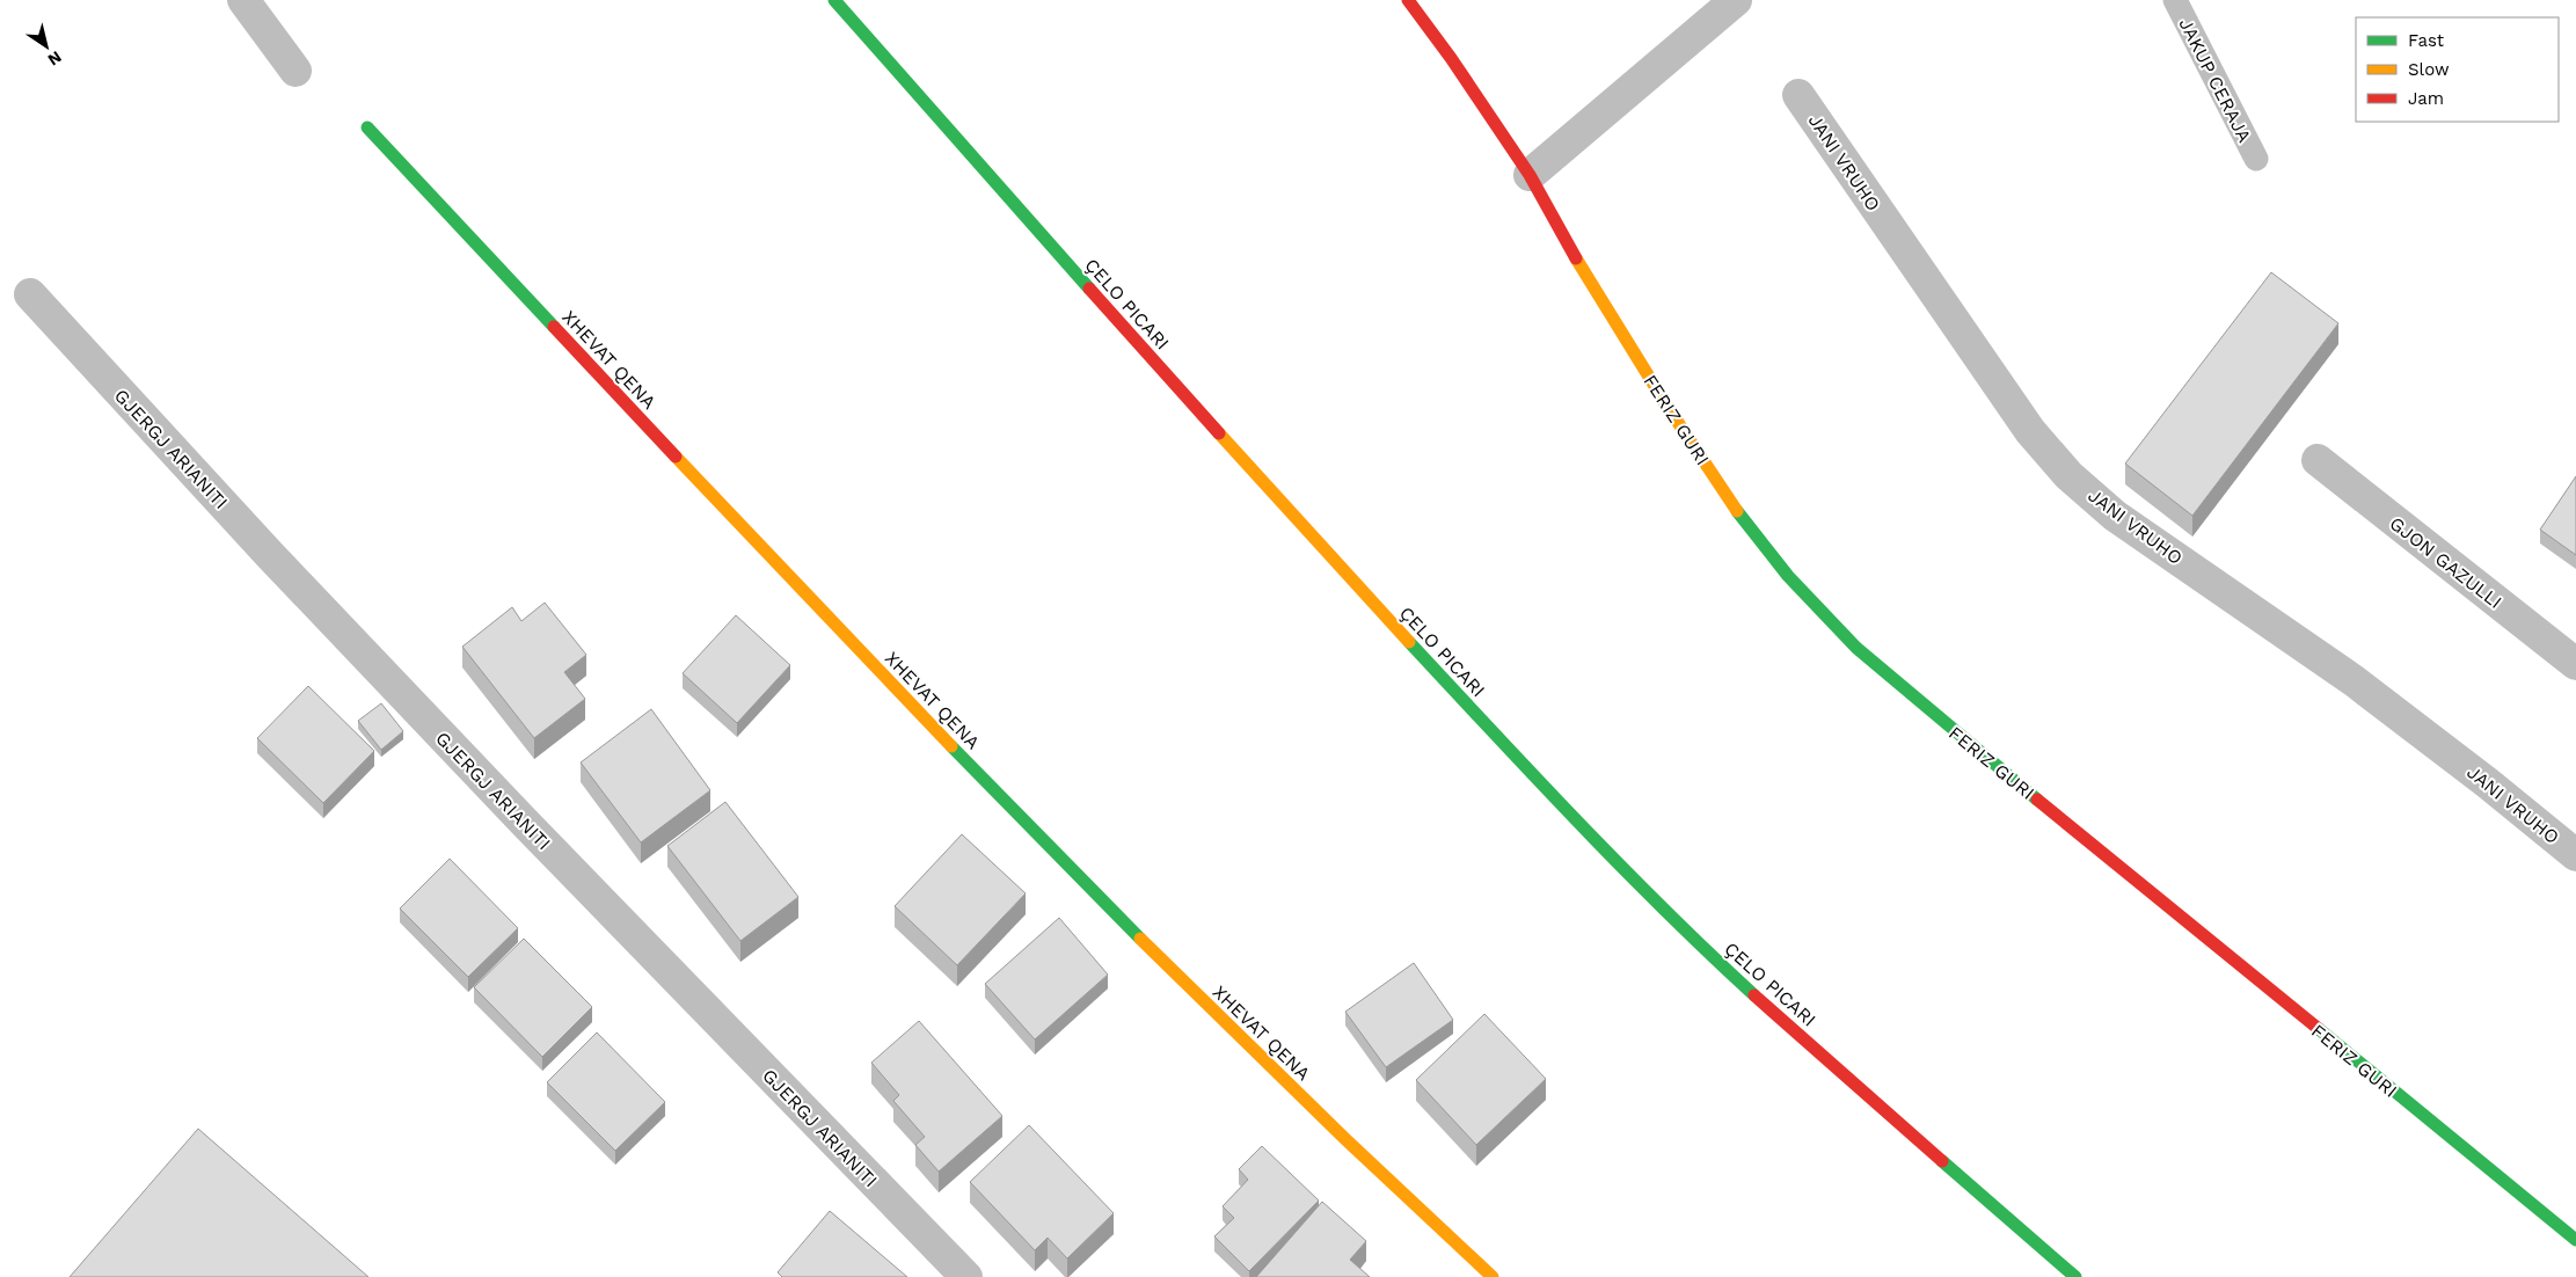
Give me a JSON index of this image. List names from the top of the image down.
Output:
{
  "streets": {
    "street": [
      "JANI VRUHO",
      "ÇELO PICARI",
      "XHEVAT QENA",
      "FERIZ GURI",
      "GJERGJ ARIANITI",
      "GJON GAZULLI"
    ],
    "lane": ["JAKUP CERAJA"]
  },
  "legend": ["Fast", "Slow", "Jam"],
  "north": "bottom right"
}
